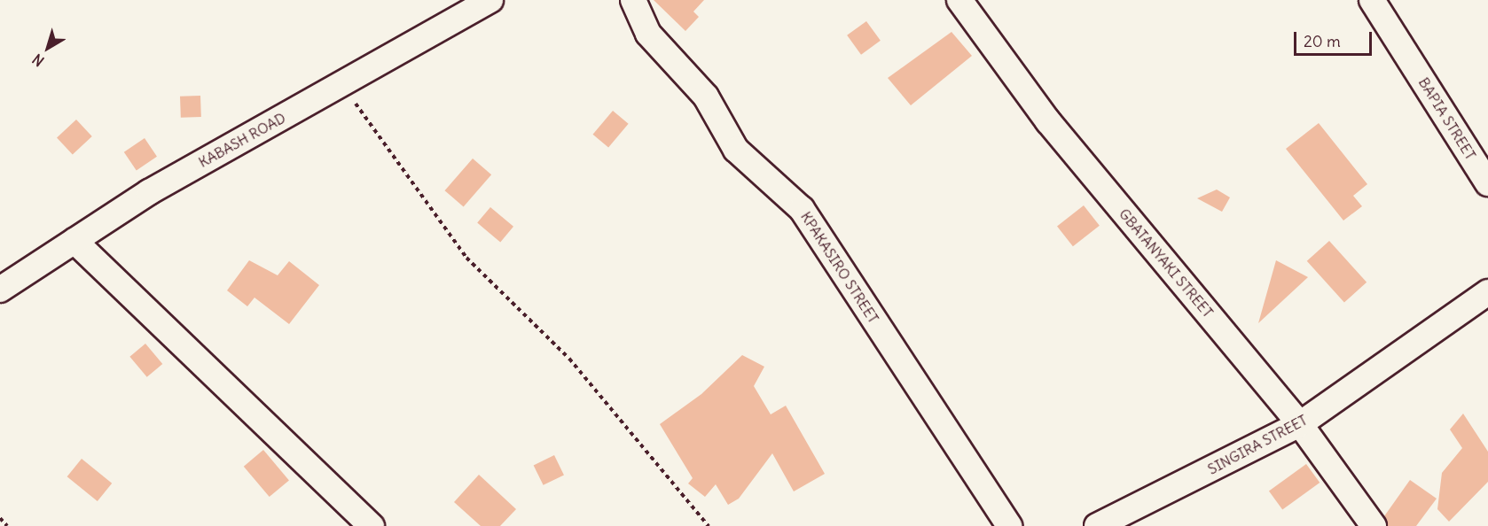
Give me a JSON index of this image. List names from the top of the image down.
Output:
{
  "streets": {
    "street": [
      "BAPIA STREET",
      "KABASH ROAD",
      "GBATANYAKI STREET",
      "KPAKASIRO STREET",
      "SINGIRA STREET"
    ]
  },
  "crossings": [
    ["GBATANYAKI STREET", "SINGIRA STREET"]
  ],
  "scale_bar": "20 m",
  "north": "bottom left"
}
